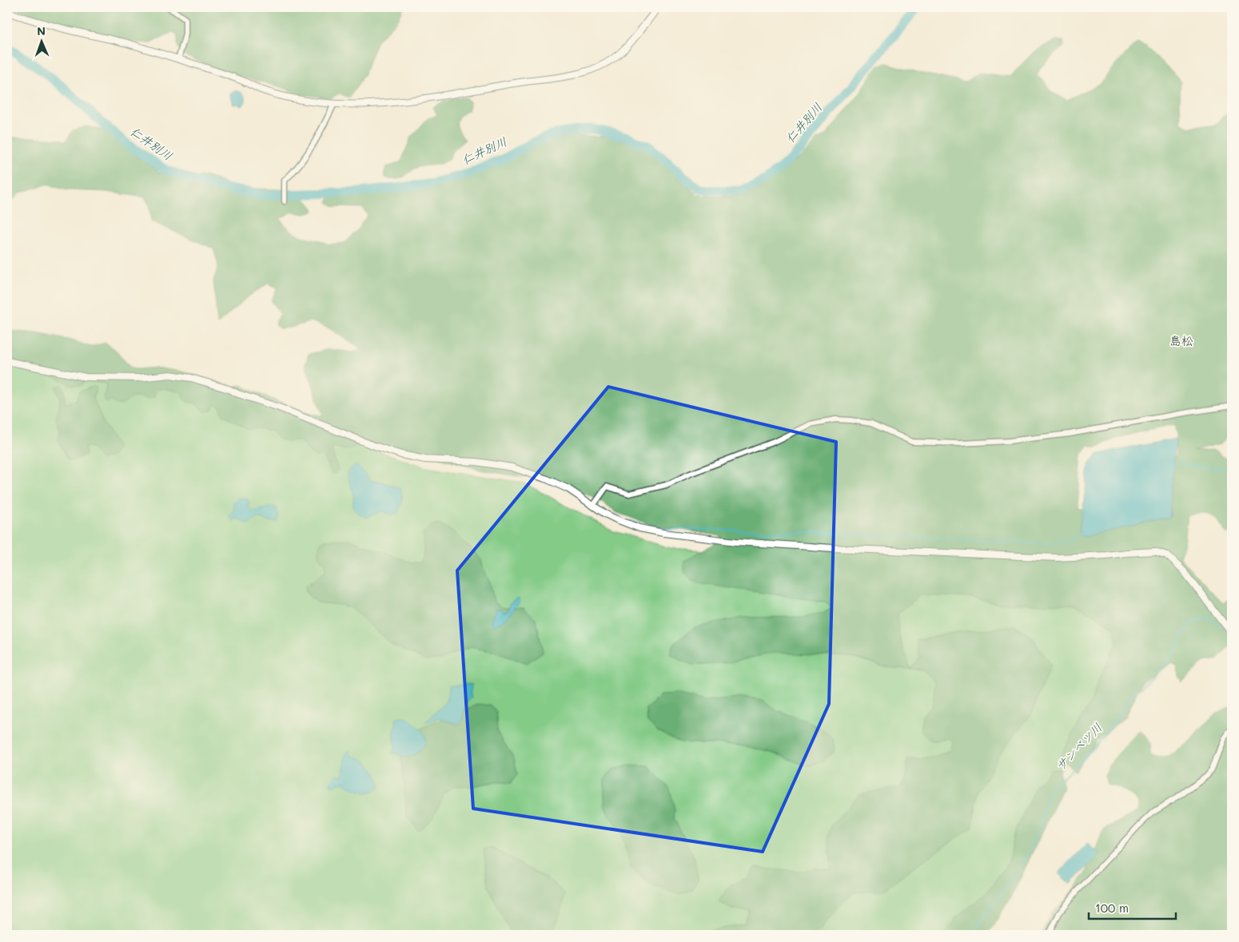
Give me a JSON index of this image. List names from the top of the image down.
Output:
{
  "districts": ["島松"],
  "water": ["仁井別川", "サンベツ川"],
  "scale_bar": "100 m",
  "north": "top"
}
